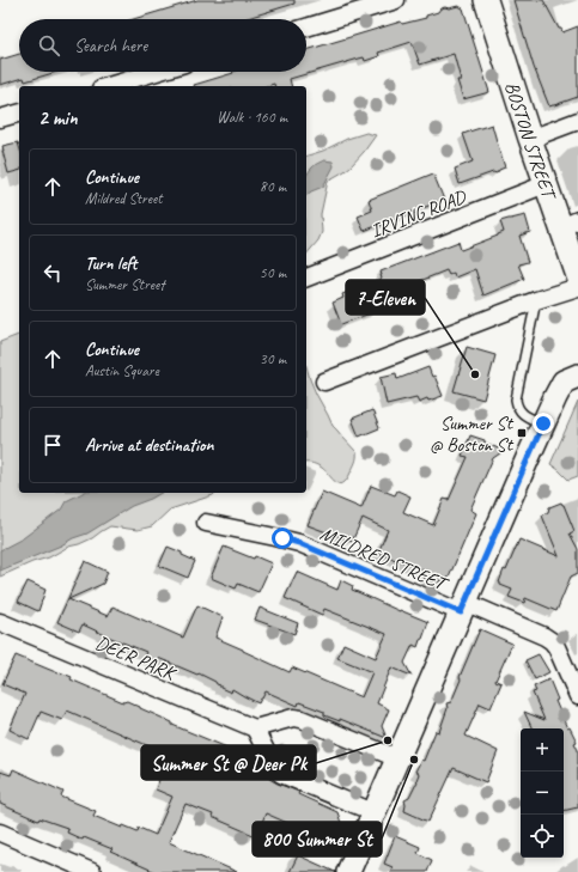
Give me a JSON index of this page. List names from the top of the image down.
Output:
{
  "streets": {
    "main road": ["BOSTON STREET"],
    "street": ["IRVING ROAD", "MILDRED STREET", "DEER PARK"]
  },
  "crossings": [
    ["BOSTON STREET", "IRVING ROAD"]
  ],
  "places": {
    "other": ["7-Eleven", "Summer St @ Deer Pk", "800 Summer St"],
    "transit": ["Summer St @ Boston St"]
  },
  "page": {
    "search": "Search here",
    "heading": ["2 min", "Walk · 160 m"],
    "list": [
      ["Continue", "Mildred Street", "80 m"],
      ["Turn left", "Summer Street", "50 m"],
      ["Continue", "Austin Square", "30 m"],
      "Arrive at destination"
    ],
    "map_buttons": ["+", "−"]
  }
}
